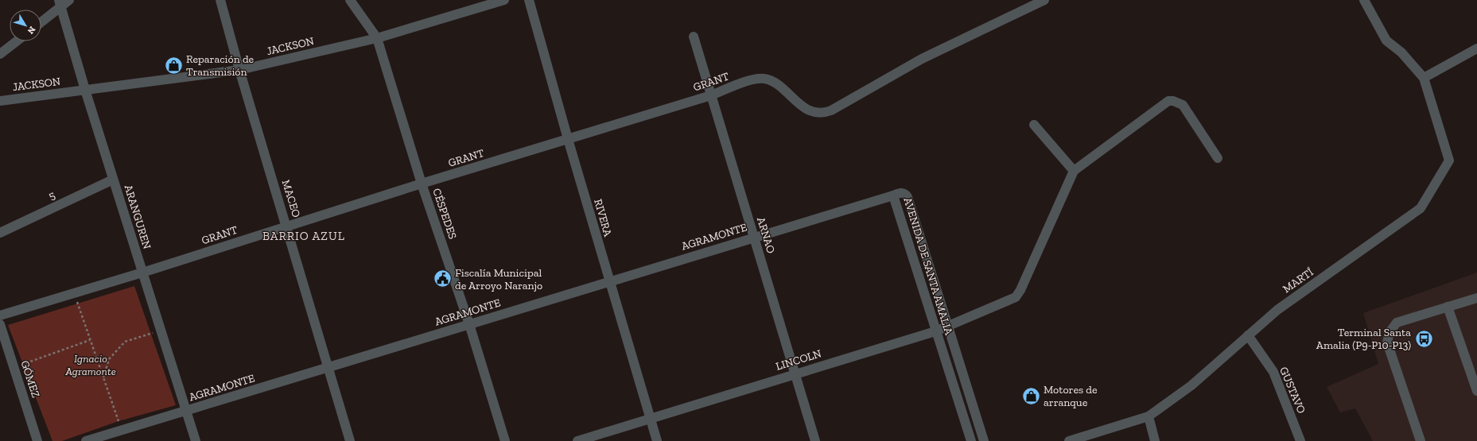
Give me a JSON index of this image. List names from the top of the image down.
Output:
{
  "streets": {
    "street": [
      "JACKSON",
      "GRANT",
      "5",
      "MACEO",
      "CÉSPEDES",
      "ARANGUREN",
      "RIVERA",
      "ARNAO",
      "AGRAMONTE",
      "AVENIDA DE SANTA AMALIA",
      "MARTÍ",
      "LINCOLN",
      "GÓMEZ",
      "GUSTAVO"
    ]
  },
  "crossings": [
    ["JACKSON", "MACEO"],
    ["JACKSON", "CÉSPEDES"],
    ["JACKSON", "ARANGUREN"],
    ["GRANT", "MACEO"],
    ["GRANT", "CÉSPEDES"],
    ["GRANT", "ARANGUREN"],
    ["GRANT", "RIVERA"],
    ["GRANT", "ARNAO"],
    ["5", "ARANGUREN"],
    ["MACEO", "AGRAMONTE"],
    ["CÉSPEDES", "AGRAMONTE"],
    ["ARANGUREN", "AGRAMONTE"],
    ["RIVERA", "AGRAMONTE"],
    ["RIVERA", "LINCOLN"],
    ["ARNAO", "AGRAMONTE"],
    ["ARNAO", "LINCOLN"],
    ["AGRAMONTE", "AVENIDA DE SANTA AMALIA"],
    ["AVENIDA DE SANTA AMALIA", "LINCOLN"],
    ["MARTÍ", "GUSTAVO"]
  ],
  "districts": ["BARRIO AZUL"],
  "parks": ["Ignacio Agramonte"],
  "places": {
    "shop": ["Reparación de Transmisión", "Motores de arranque"],
    "public building": ["Fiscalía Municipal de Arroyo Naranjo"],
    "bus stop": ["Terminal Santa Amalia (P9-P10-P13)"]
  },
  "north": "bottom right"
}
